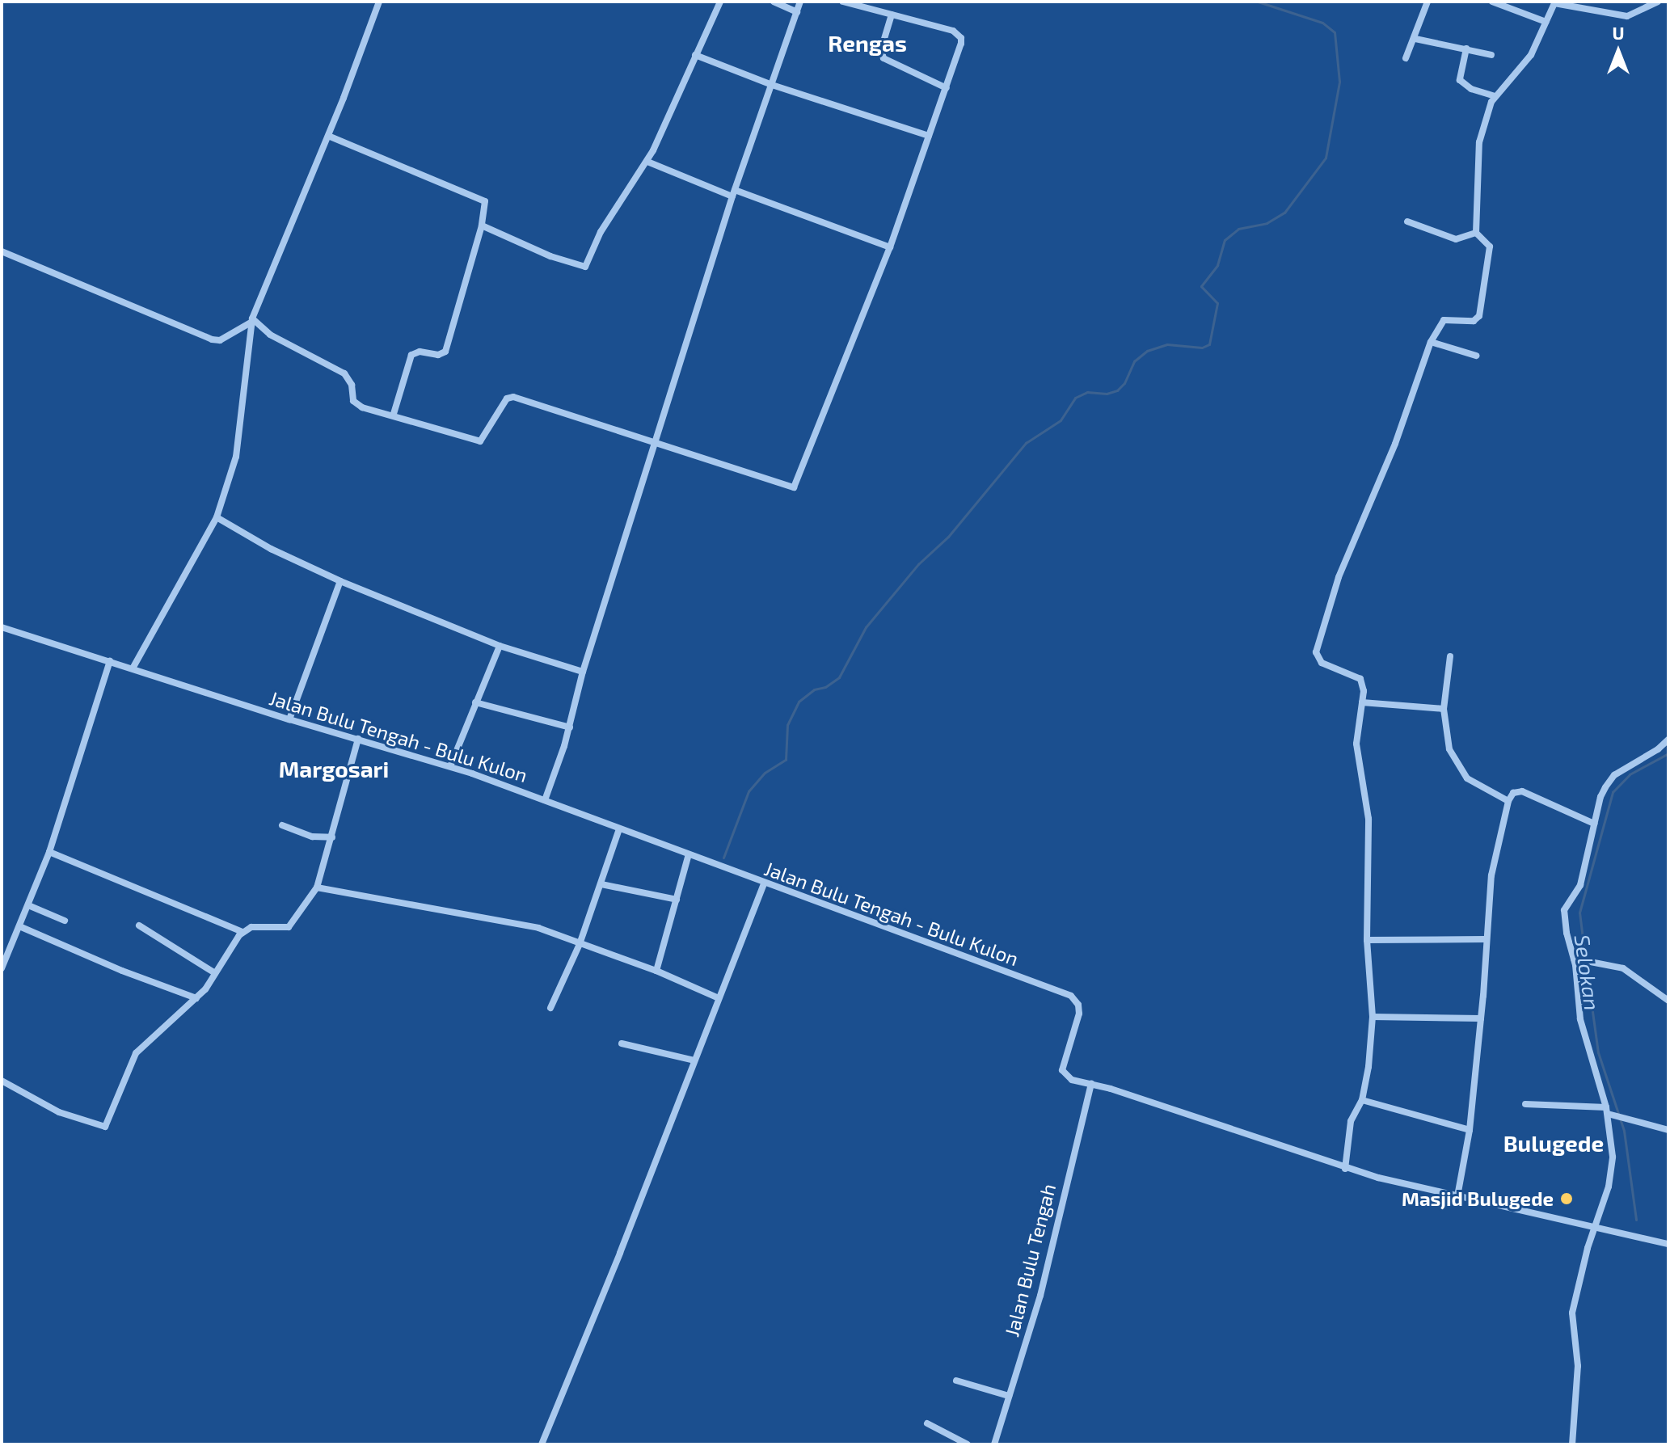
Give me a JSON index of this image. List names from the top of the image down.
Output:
{
  "streets": {
    "street": ["Jalan Bulu Tengah - Bulu Kulon", "Jalan Bulu Tengah"]
  },
  "crossings": [
    ["Jalan Bulu Tengah - Bulu Kulon", "Jalan Bulu Tengah"]
  ],
  "districts": ["Rengas", "Margosari", "Bulugede"],
  "water": ["Selokan"],
  "places": ["Masjid Bulugede"],
  "north": "top"
}
